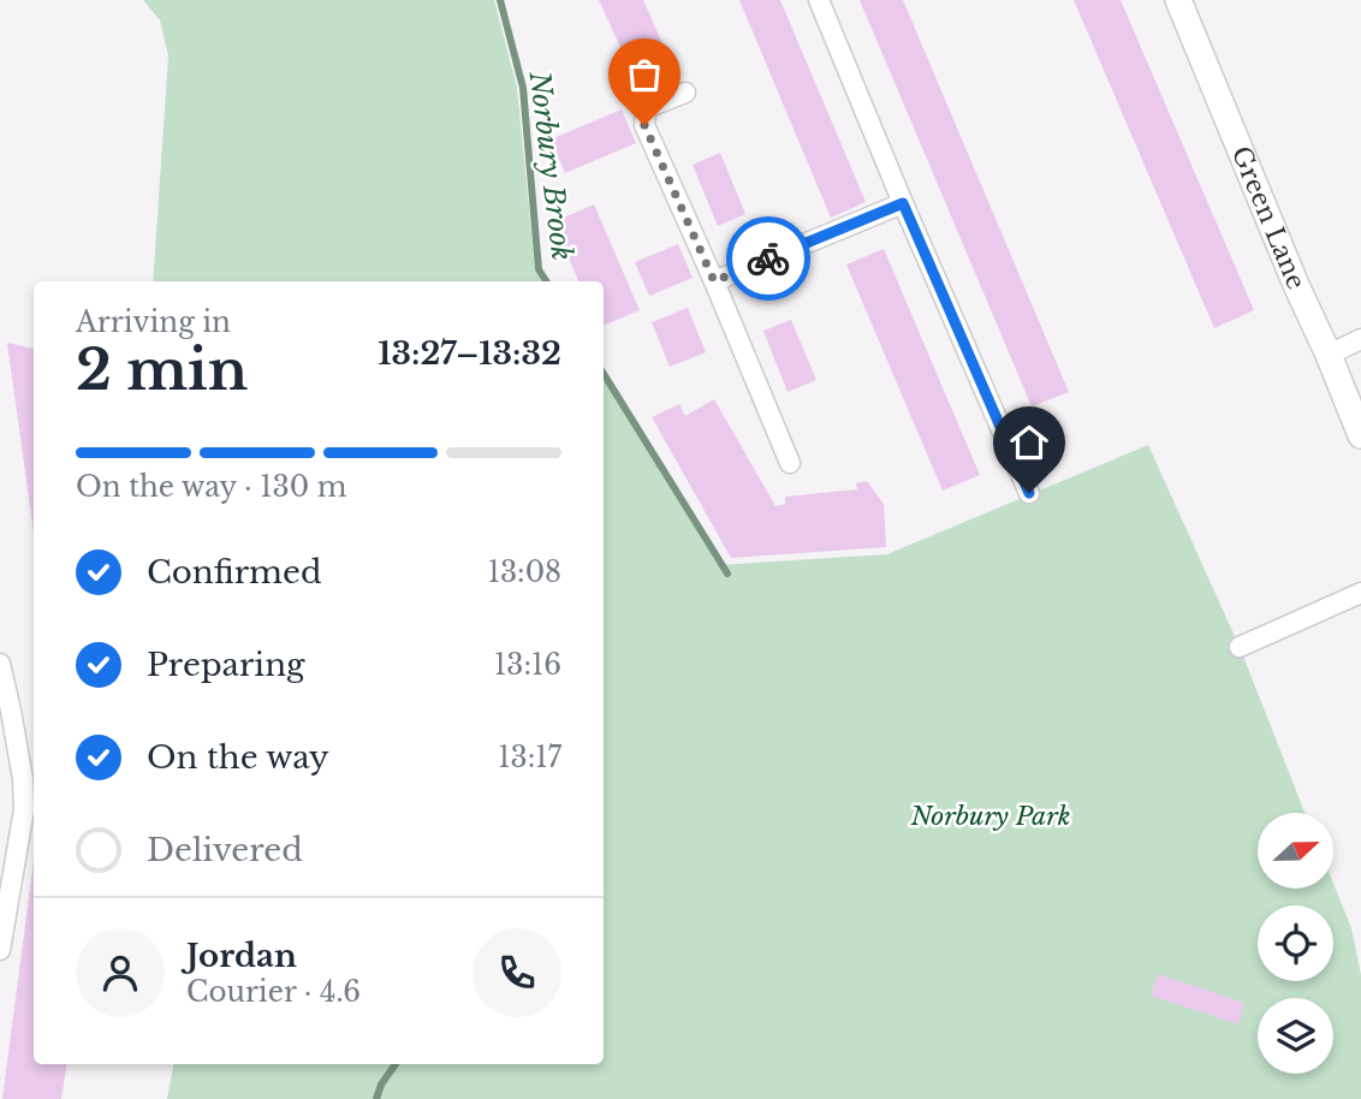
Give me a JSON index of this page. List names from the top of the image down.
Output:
{
  "streets": {
    "main road": ["Green Lane"]
  },
  "water": ["Norbury Brook"],
  "parks": ["Norbury Park"],
  "north": "right",
  "page": {
    "heading": ["2 min", "Arriving in", "13:27–13:32"],
    "panel": ["Jordan", "Courier · 4.6"],
    "bar": "On the way · 130 m",
    "list": [
      ["Confirmed", "13:08"],
      ["Preparing", "13:16"],
      ["On the way", "13:17"],
      "Delivered"
    ]
  }
}
